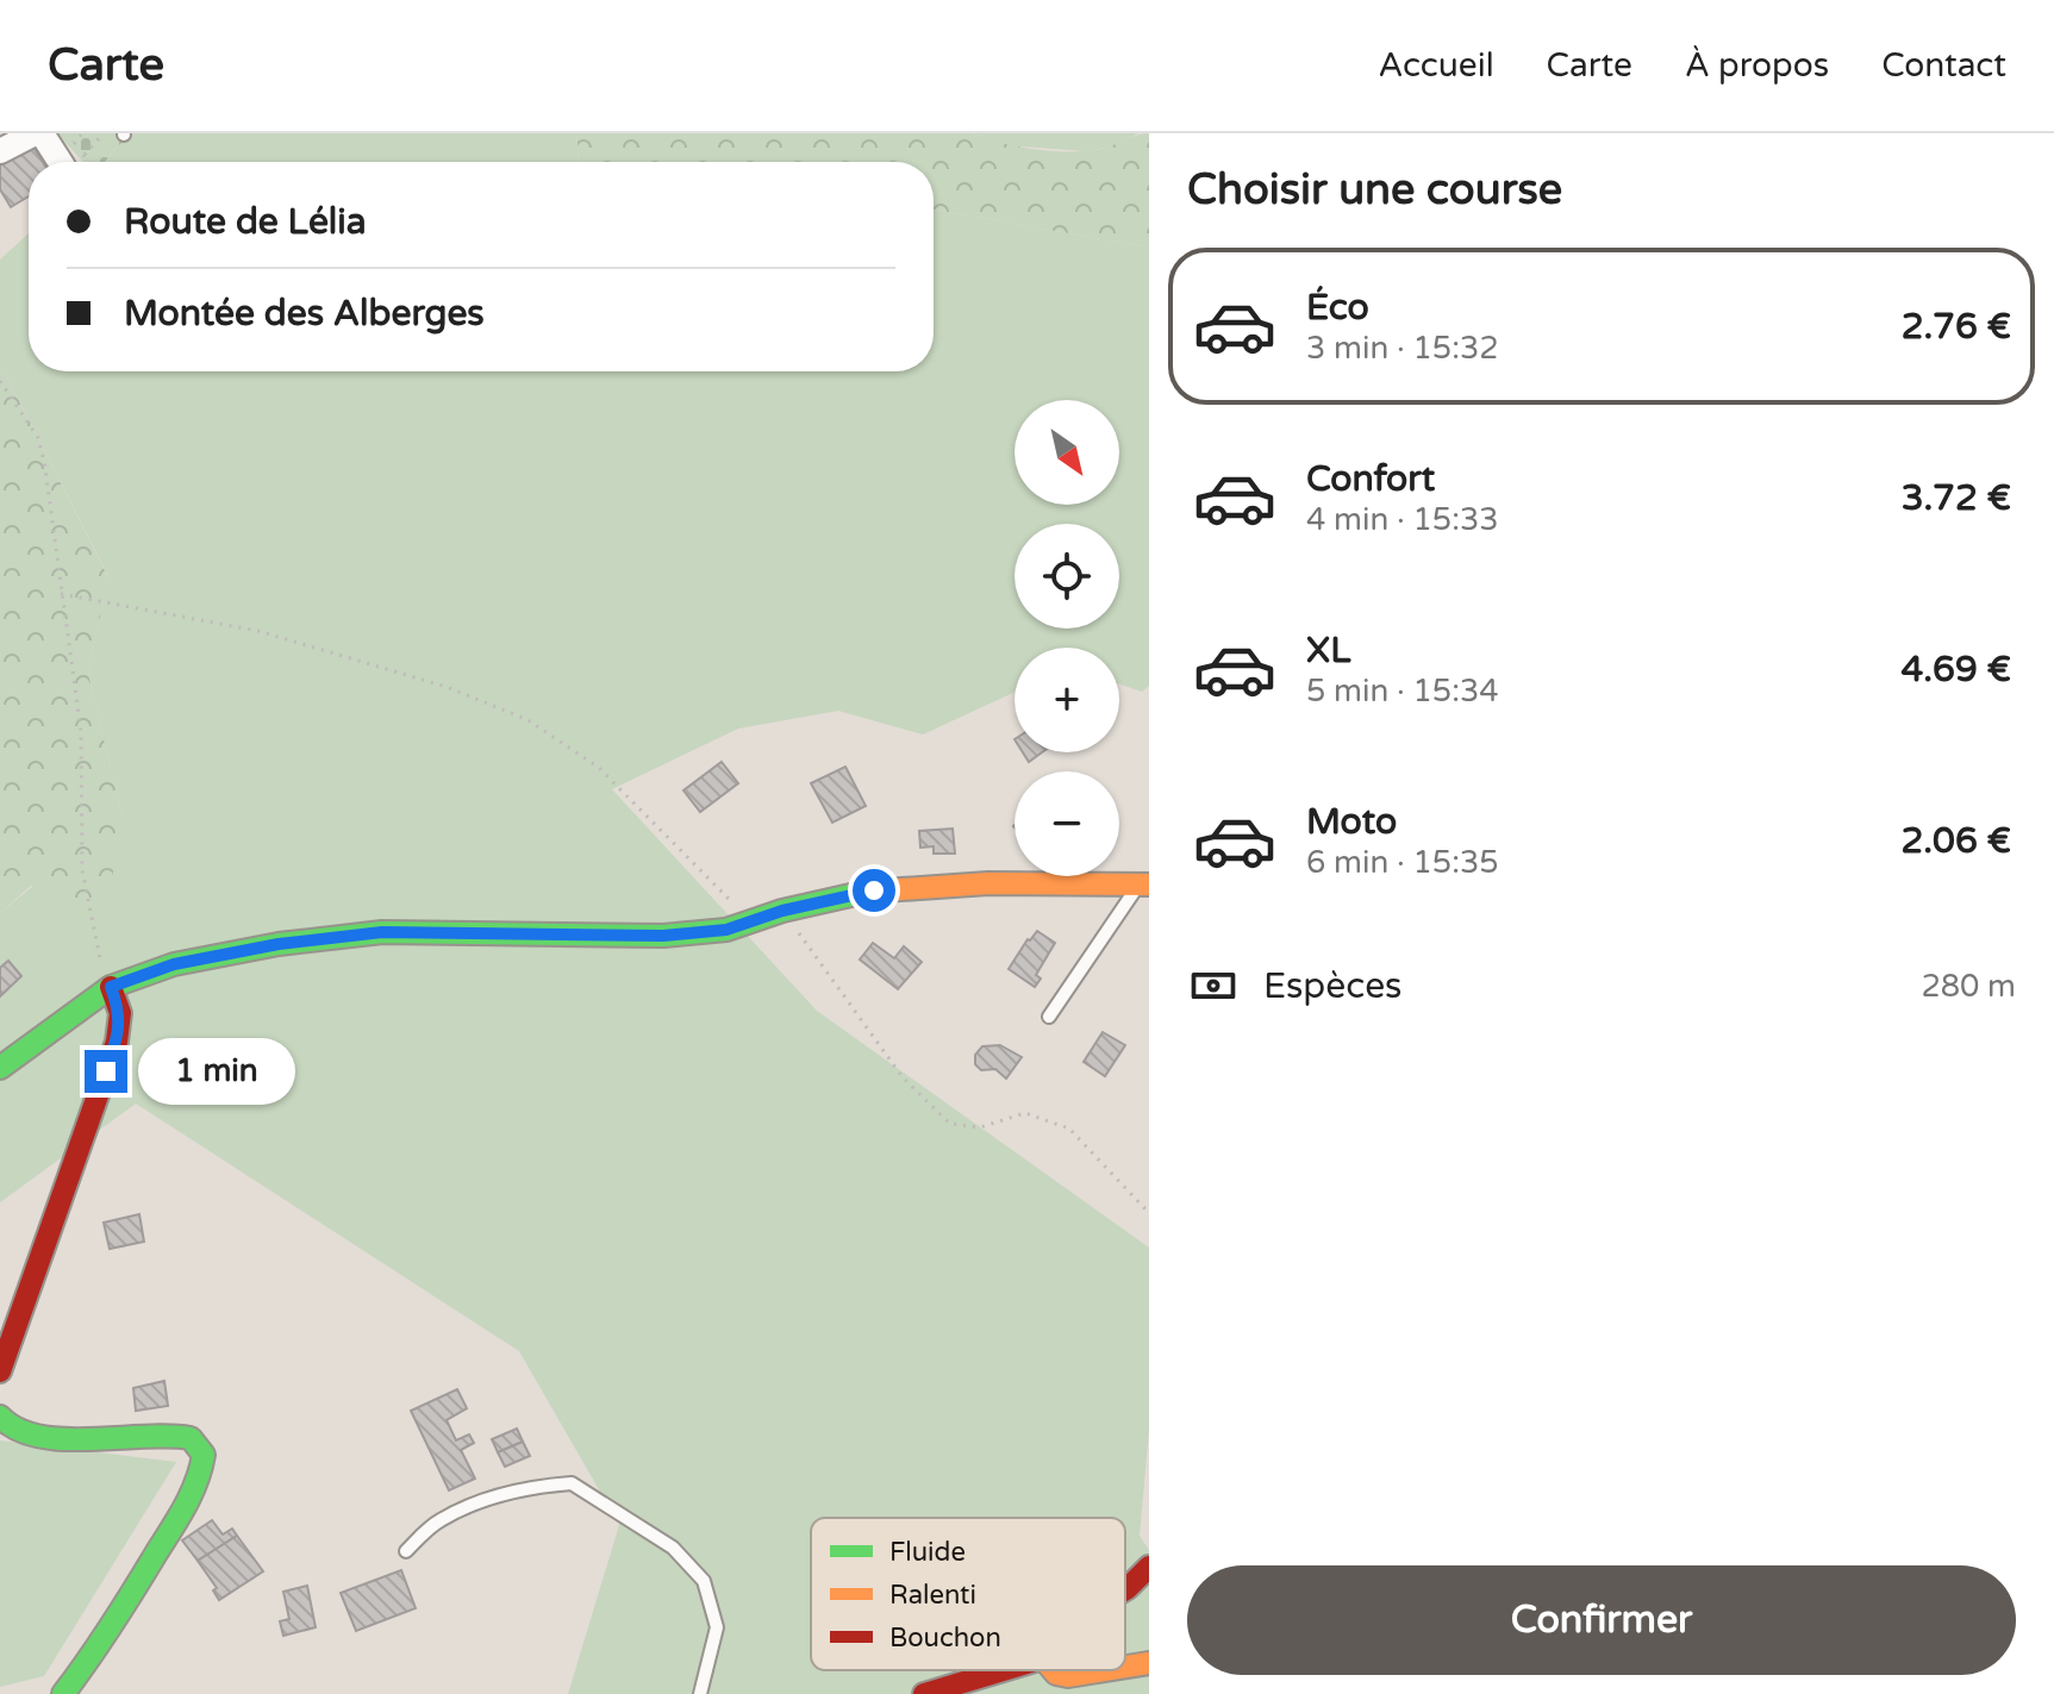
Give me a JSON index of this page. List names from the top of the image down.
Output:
{
  "legend": ["Fluide", "Ralenti", "Bouchon"],
  "north": "bottom right",
  "page": {
    "header": "Carte",
    "nav": [
      "Accueil",
      "Carte",
      "À propos",
      "Contact"
    ],
    "heading": "Choisir une course",
    "banner": ["Route de Lélia", "Montée des Alberges"],
    "list": [
      {
        "name": "Éco",
        "note": "3 min · 15:32",
        "value": "2.76 €"
      },
      {
        "name": "Confort",
        "note": "4 min · 15:33",
        "value": "3.72 €"
      },
      {
        "name": "XL",
        "note": "5 min · 15:34",
        "value": "4.69 €"
      },
      {
        "name": "Moto",
        "note": "6 min · 15:35",
        "value": "2.06 €"
      }
    ],
    "map_buttons": ["+", "−"],
    "pay": ["Espèces", "280 m"],
    "bubble": "1 min",
    "buttons": "Confirmer"
  }
}
